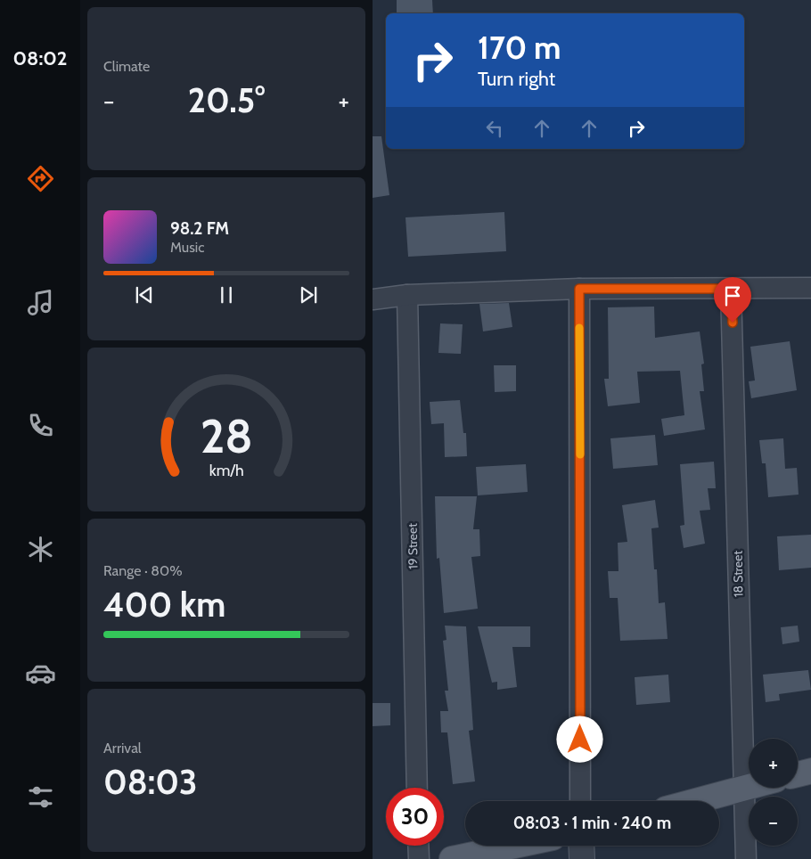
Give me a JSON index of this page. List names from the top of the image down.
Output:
{
  "streets": {
    "street": ["19 Street", "18 Street"]
  },
  "page": {
    "tabs": "08:02",
    "tile": [
      "Climate",
      ["Range · 80%", "400 km"],
      ["Arrival", "08:03"]
    ],
    "turn": ["170 m", "Turn right"],
    "heat": ["−", "20.5°", "+"],
    "song": ["98.2 FM", "Music"],
    "map_buttons": ["+", "−"],
    "limit": "30",
    "trip": "08:03 · 1 min · 240 m",
    "gauge": ["28", "km/h"]
  }
}
